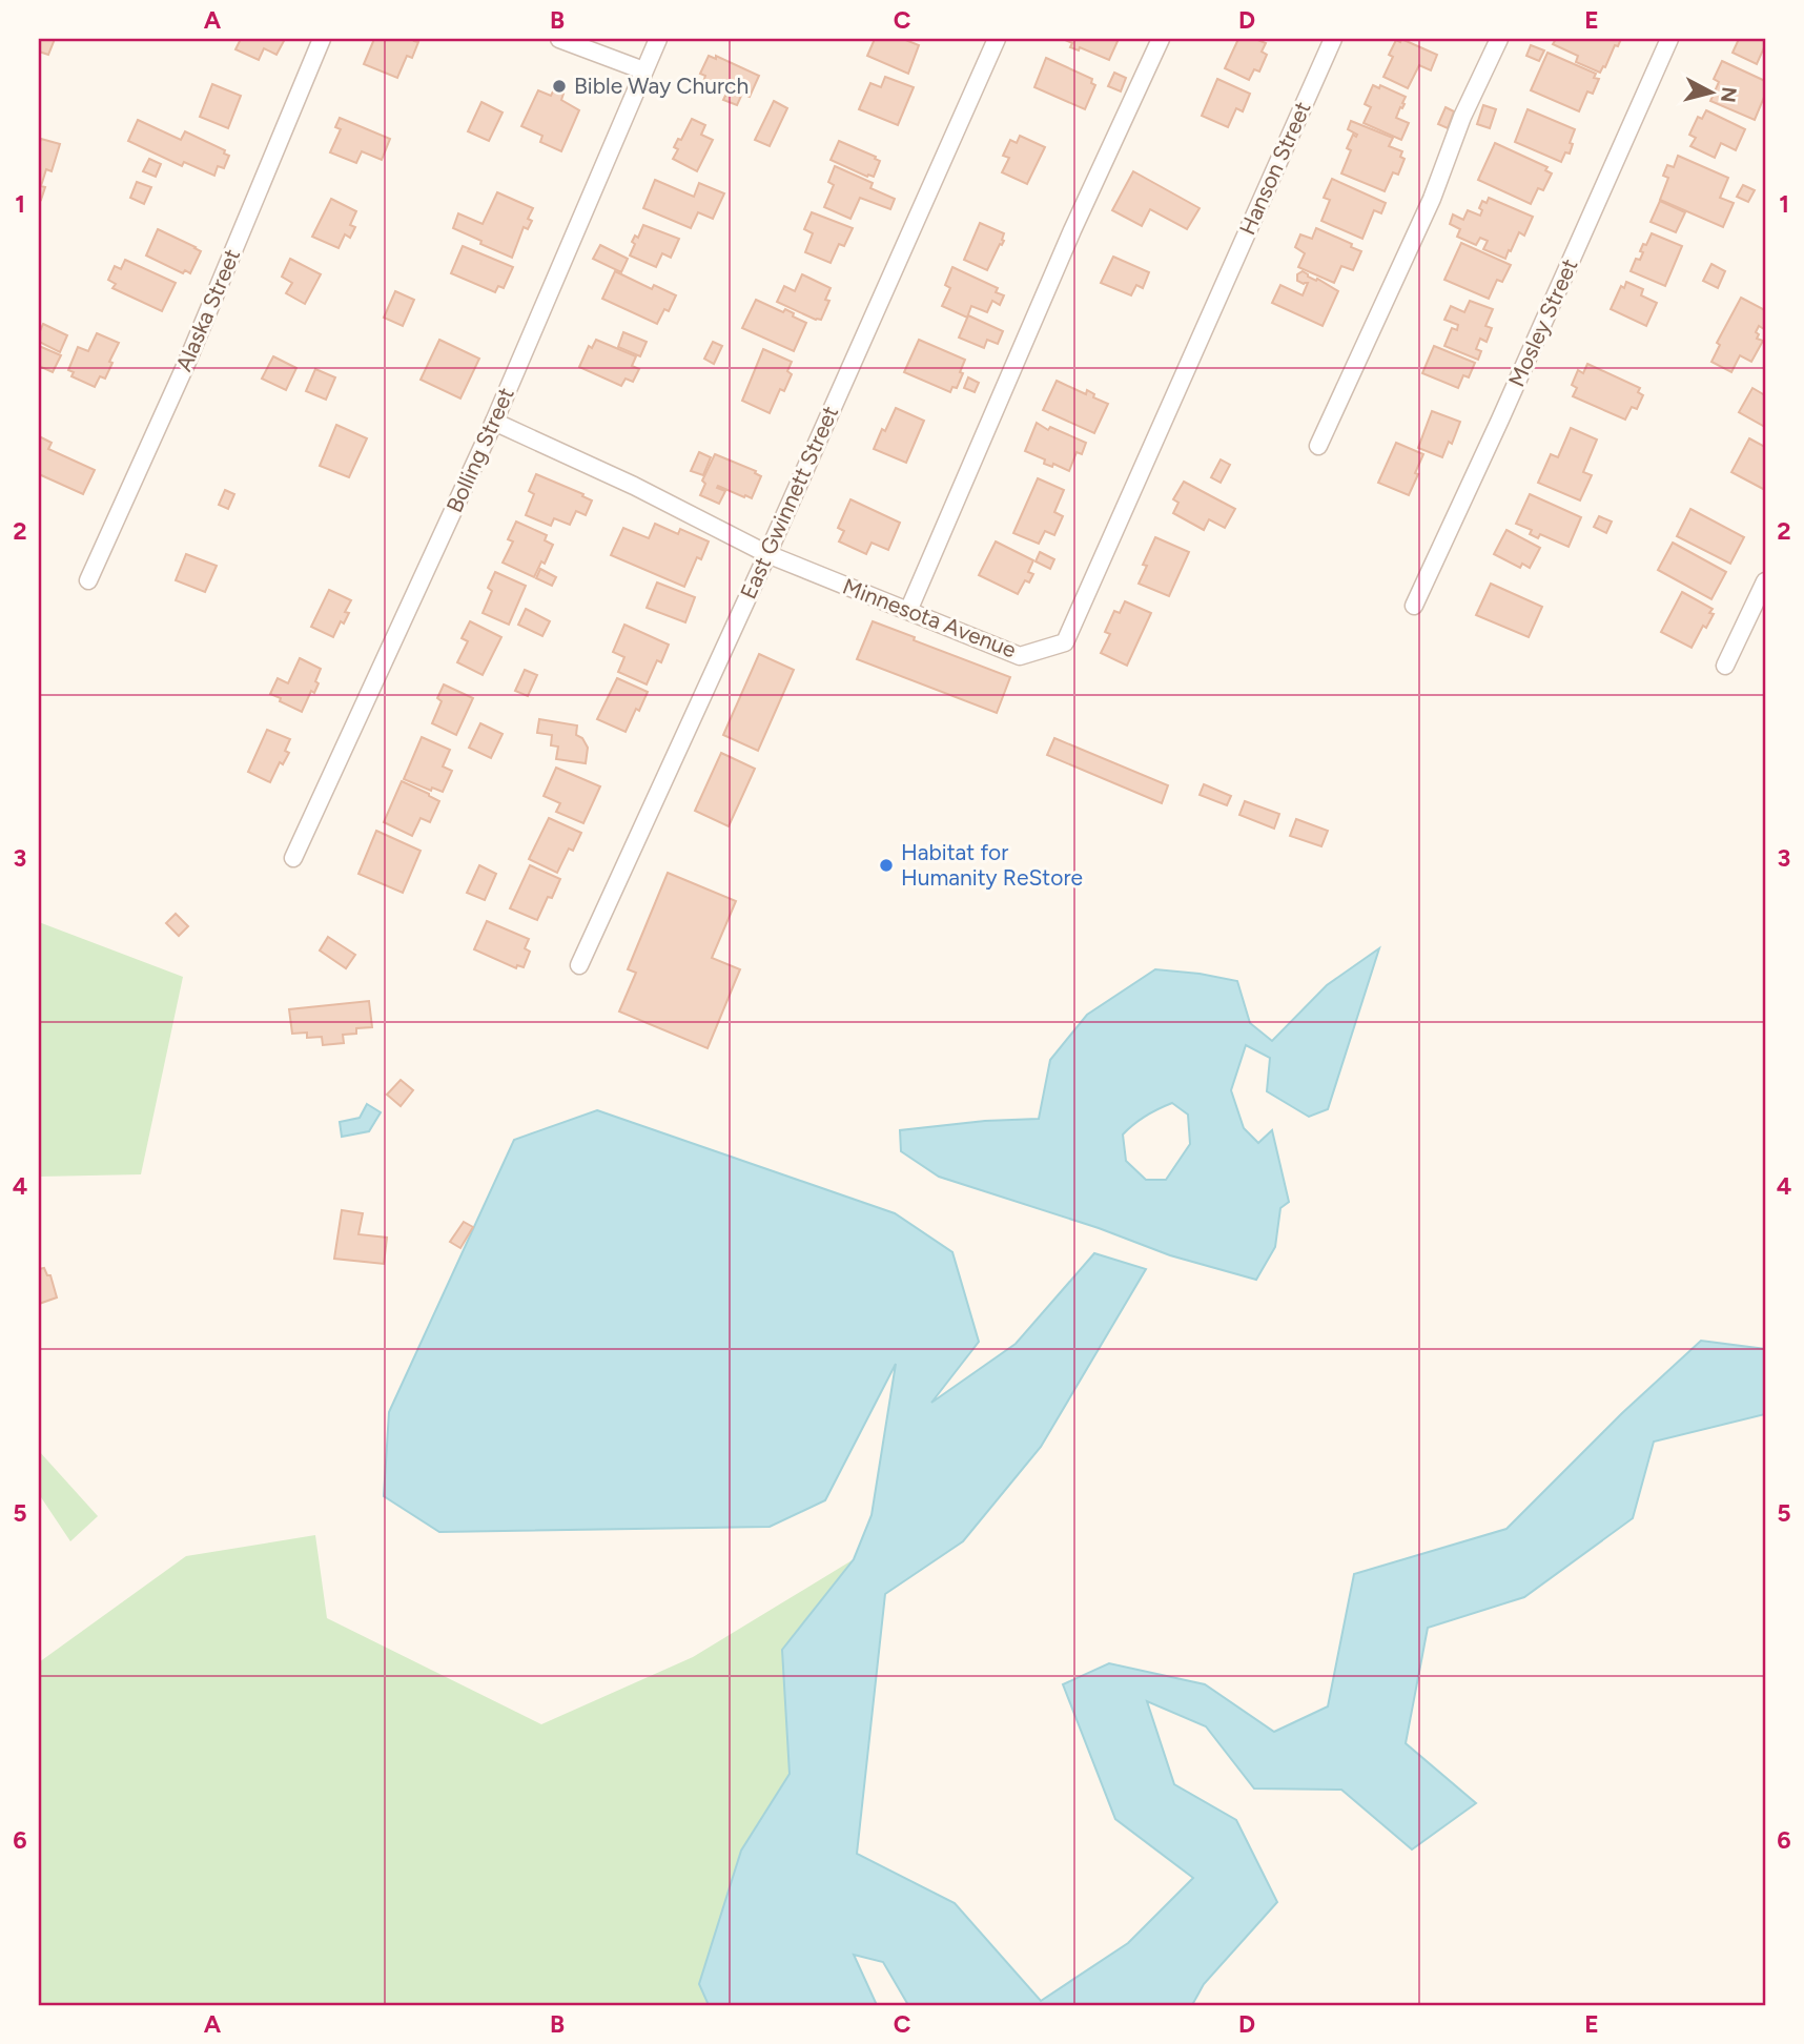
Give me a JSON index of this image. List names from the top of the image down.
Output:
{
  "streets": {
    "street": [
      "Hanson Street",
      "Alaska Street",
      "Mosley Street",
      "Bolling Street",
      "East Gwinnett Street",
      "Minnesota Avenue"
    ]
  },
  "crossings": [
    ["Hanson Street", "Minnesota Avenue"],
    ["Bolling Street", "Minnesota Avenue"],
    ["East Gwinnett Street", "Minnesota Avenue"]
  ],
  "places": ["Bible Way Church", "Habitat for Humanity ReStore"],
  "north": "right",
  "grid": {
    "columns": [
      "A",
      "B",
      "C",
      "D",
      "E"
    ],
    "rows": [
      "1",
      "2",
      "3",
      "4",
      "5",
      "6"
    ]
  }
}
